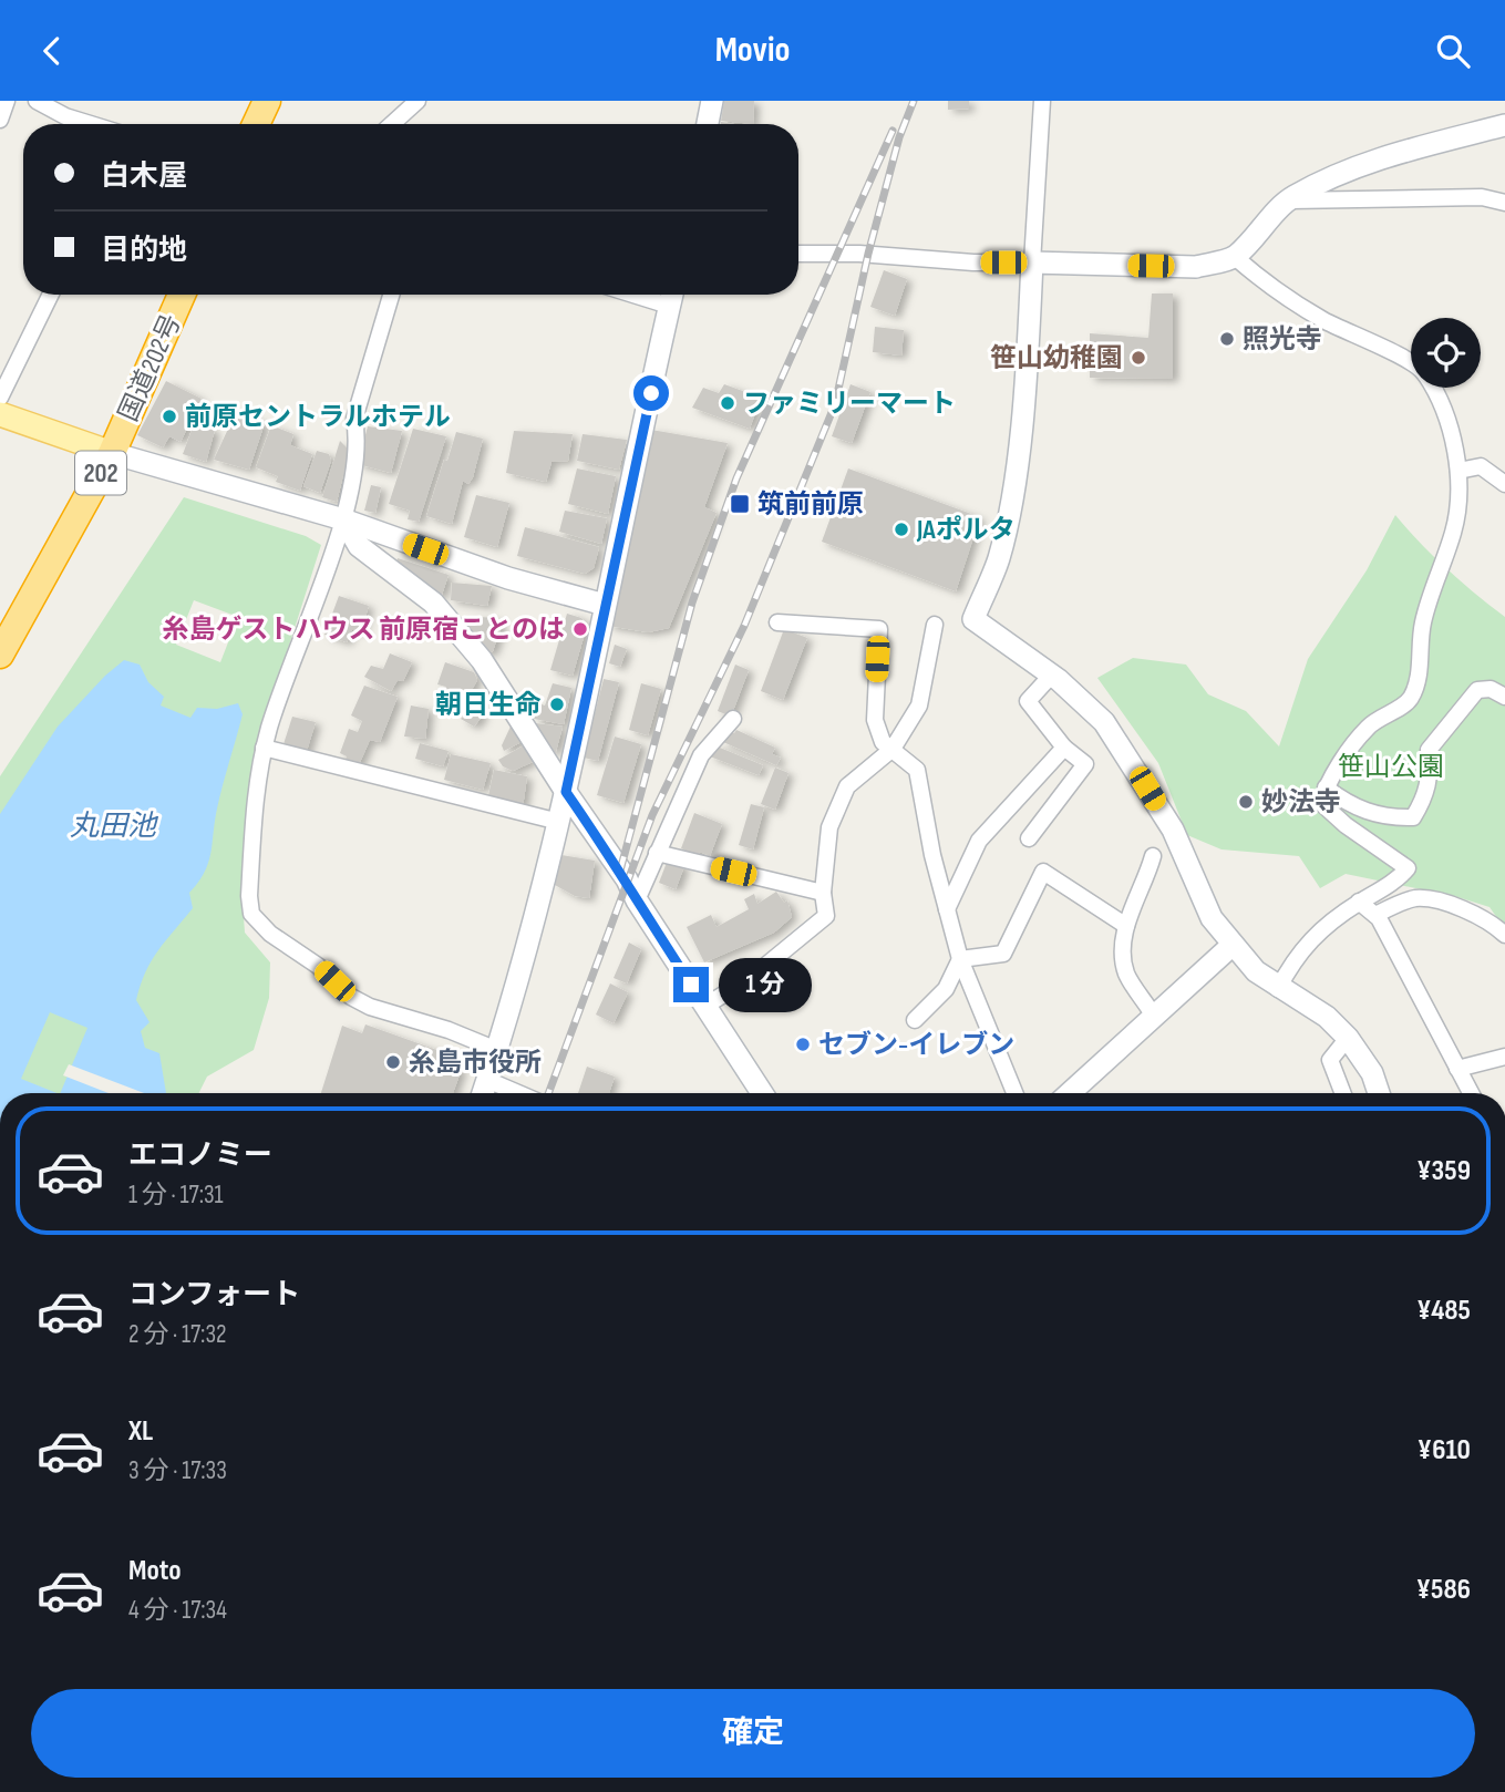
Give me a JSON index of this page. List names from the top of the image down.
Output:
{
  "streets": {
    "highway": ["国道202号", "202"]
  },
  "water": ["丸田池"],
  "parks": ["笹山公園"],
  "places": {
    "other": [
      "照光寺",
      "笹山幼稚園",
      "ファミリーマート",
      "前原セントラルホテル",
      "JAポルタ",
      "糸島ゲストハウス 前原宿ことのは",
      "朝日生命",
      "妙法寺",
      "セブン-イレブン",
      "糸島市役所"
    ],
    "transit": ["筑前前原"]
  },
  "page": {
    "header": "Movio",
    "banner": ["白木屋", "目的地"],
    "bubble": "1 分",
    "list": [
      {
        "name": "エコノミー",
        "note": "1 分 · 17:31",
        "value": "¥359"
      },
      {
        "name": "コンフォート",
        "note": "2 分 · 17:32",
        "value": "¥485"
      },
      {
        "name": "XL",
        "note": "3 分 · 17:33",
        "value": "¥610"
      },
      {
        "name": "Moto",
        "note": "4 分 · 17:34",
        "value": "¥586"
      }
    ],
    "buttons": "確定"
  }
}
